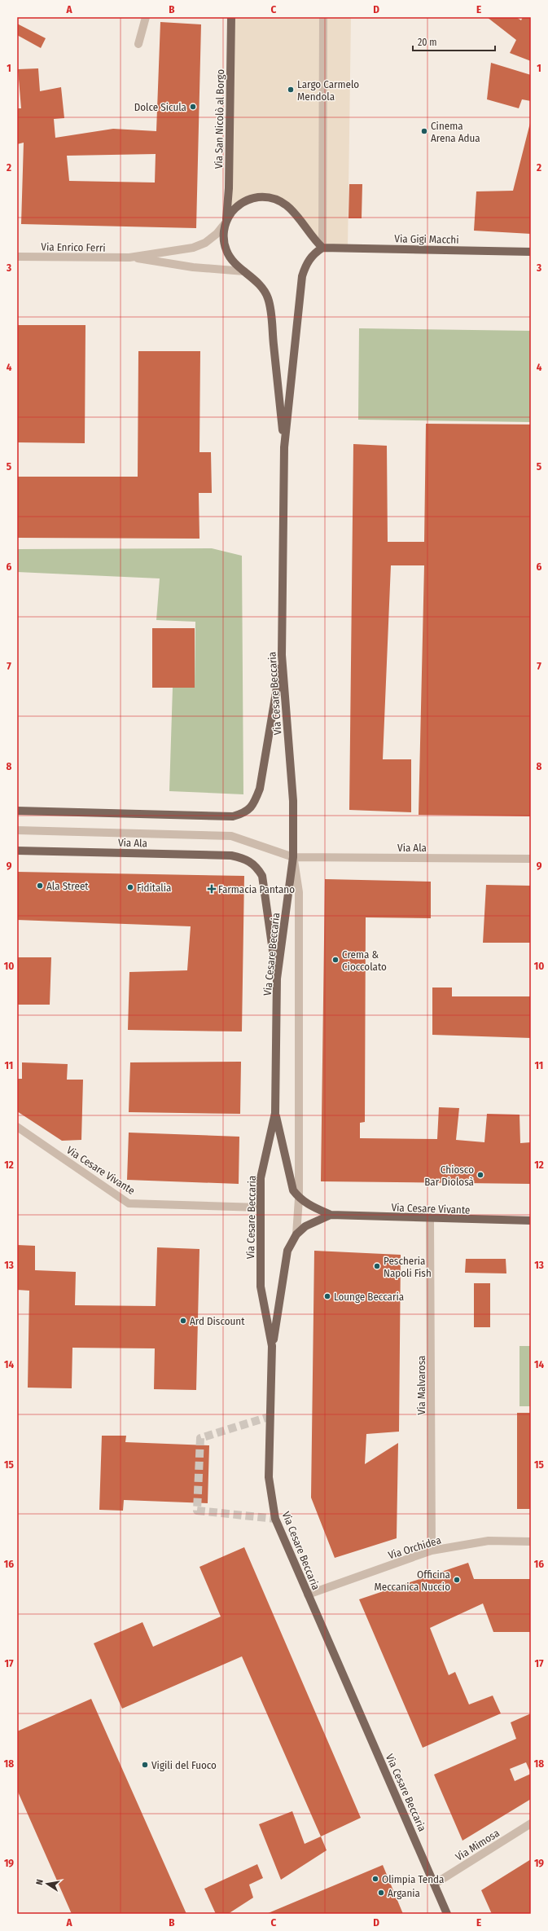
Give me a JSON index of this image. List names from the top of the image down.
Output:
{
  "streets": {
    "main road": [
      "Via San Nicolò al Borgo",
      "Via Gigi Macchi",
      "Via Cesare Beccaria",
      "Via Ala",
      "Via Cesare Vivante"
    ],
    "street": [
      "Via Enrico Ferri",
      "Via Malvarosa",
      "Via Orchidea",
      "Via Mimosa"
    ]
  },
  "crossings": [
    ["Via San Nicolò al Borgo", "Via Cesare Beccaria"],
    ["Via Cesare Beccaria", "Via Ala"],
    ["Via Cesare Beccaria", "Via Cesare Vivante"],
    ["Via Cesare Beccaria", "Via Orchidea"],
    ["Via Cesare Beccaria", "Via Mimosa"],
    ["Via Cesare Vivante", "Via Malvarosa"],
    ["Via Malvarosa", "Via Orchidea"]
  ],
  "places": {
    "other": [
      "Largo Carmelo Mendola",
      "Dolce Sicula",
      "Cinema Arena Adua",
      "Ala Street",
      "Fiditalia",
      "Crema & Cioccolato",
      "Chiosco Bar Diolosà",
      "Pescheria Napoli Fish",
      "Lounge Beccaria",
      "Ard Discount",
      "Officina Meccanica Nuccio",
      "Vigili del Fuoco",
      "Olimpia Tenda",
      "Argania"
    ],
    "health": ["Farmacia Pantano"]
  },
  "scale_bar": "20 m",
  "north": "left",
  "grid": {
    "columns": [
      "A",
      "B",
      "C",
      "D",
      "E"
    ],
    "rows": [
      "1",
      "2",
      "3",
      "4",
      "5",
      "6",
      "7",
      "8",
      "9",
      "10",
      "11",
      "12",
      "13",
      "14",
      "15",
      "16",
      "17",
      "18",
      "19"
    ]
  }
}
